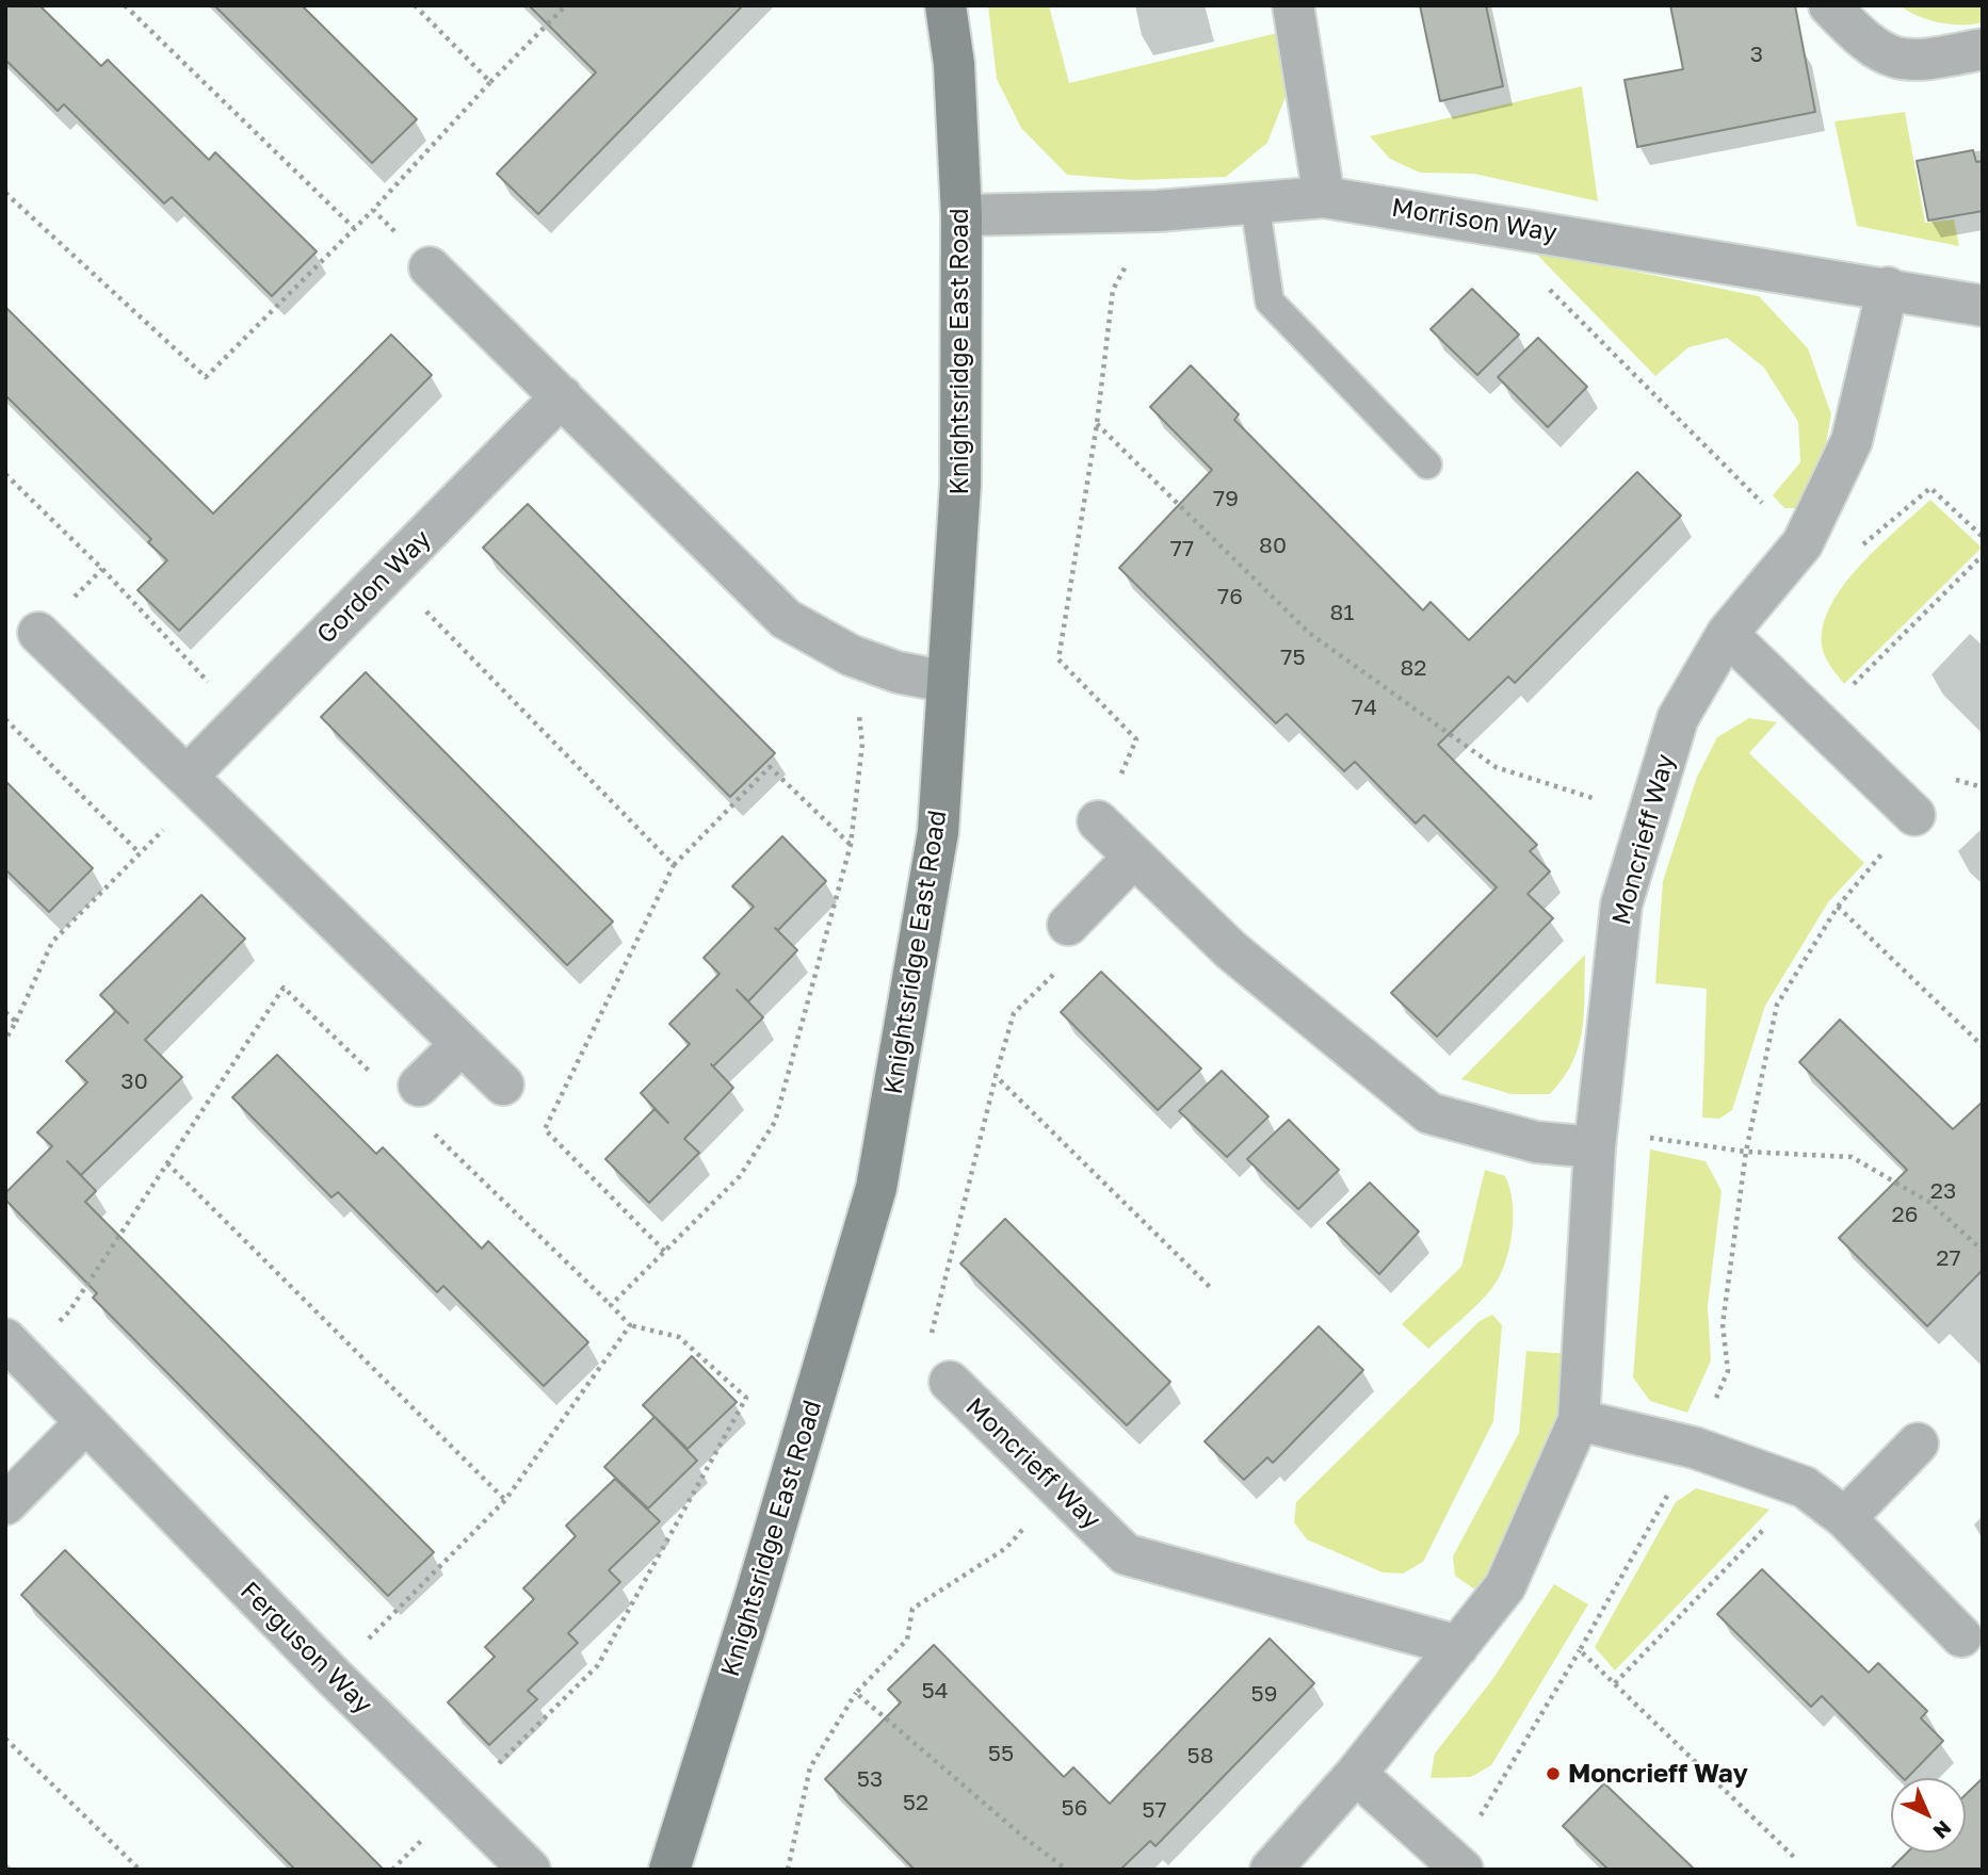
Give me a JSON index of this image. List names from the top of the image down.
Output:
{
  "streets": {
    "street": [
      "Morrison Way",
      "Knightsridge East Road",
      "Gordon Way",
      "Moncrieff Way",
      "Ferguson Way"
    ]
  },
  "crossings": [
    ["Morrison Way", "Knightsridge East Road"],
    ["Morrison Way", "Moncrieff Way"]
  ],
  "places": ["Moncrieff Way"],
  "house_numbers": [
    "3",
    "79",
    "80",
    "77",
    "76",
    "81",
    "75",
    "82",
    "74",
    "30",
    "23",
    "26",
    "27",
    "54",
    "59",
    "55",
    "58",
    "53",
    "52",
    "56",
    "57"
  ],
  "north": "bottom right"
}
